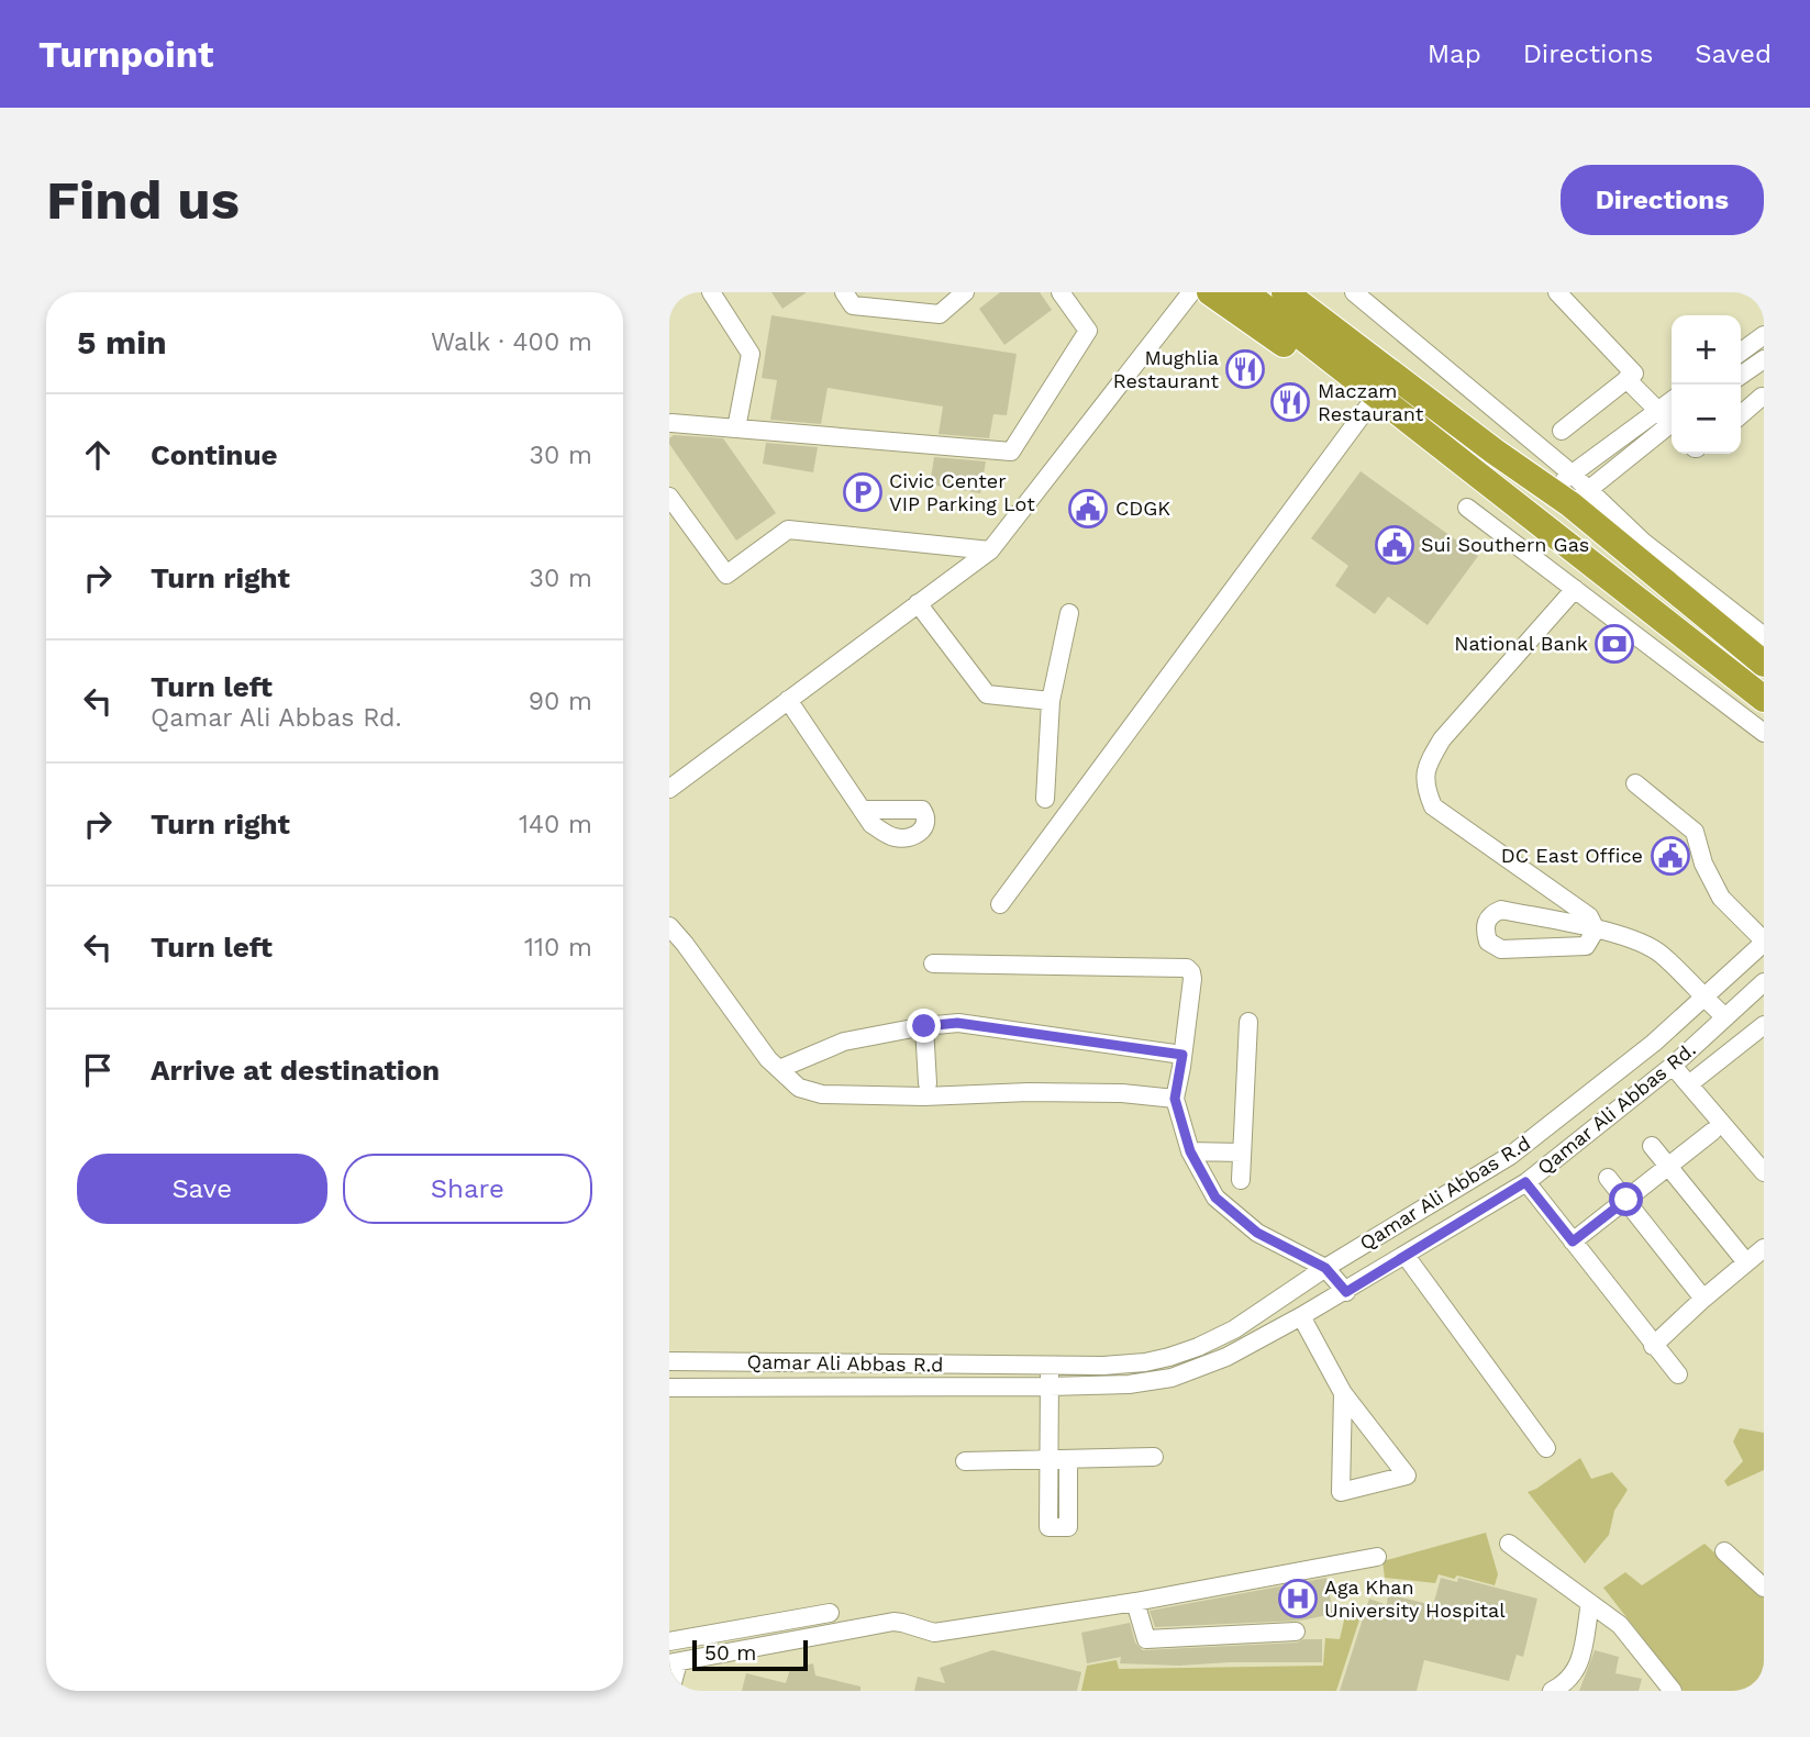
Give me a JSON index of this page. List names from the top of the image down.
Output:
{
  "streets": {
    "street": ["Qamar Ali Abbas Rd.", "Qamar Ali Abbas R.d"]
  },
  "places": {
    "restaurant": ["Mughlia Restaurant", "Maczam Restaurant"],
    "parking": ["Civic Center VIP Parking Lot"],
    "public building": ["CDGK", "Sui Southern Gas", "DC East Office"],
    "bank": ["National Bank"],
    "hospital": ["Aga Khan University Hospital"]
  },
  "scale_bar": "50 m",
  "page": {
    "header": "Turnpoint",
    "nav": ["Map", "Directions", "Saved"],
    "buttons": [
      "Directions",
      ["Save", "Share"]
    ],
    "title": "Find us",
    "heading": ["5 min", "Walk · 400 m"],
    "map_buttons": ["+", "−"],
    "list": [
      ["Continue", "30 m"],
      ["Turn right", "30 m"],
      ["Turn left", "Qamar Ali Abbas Rd.", "90 m"],
      ["Turn right", "140 m"],
      ["Turn left", "110 m"],
      "Arrive at destination"
    ],
    "scale": "50 m"
  }
}
